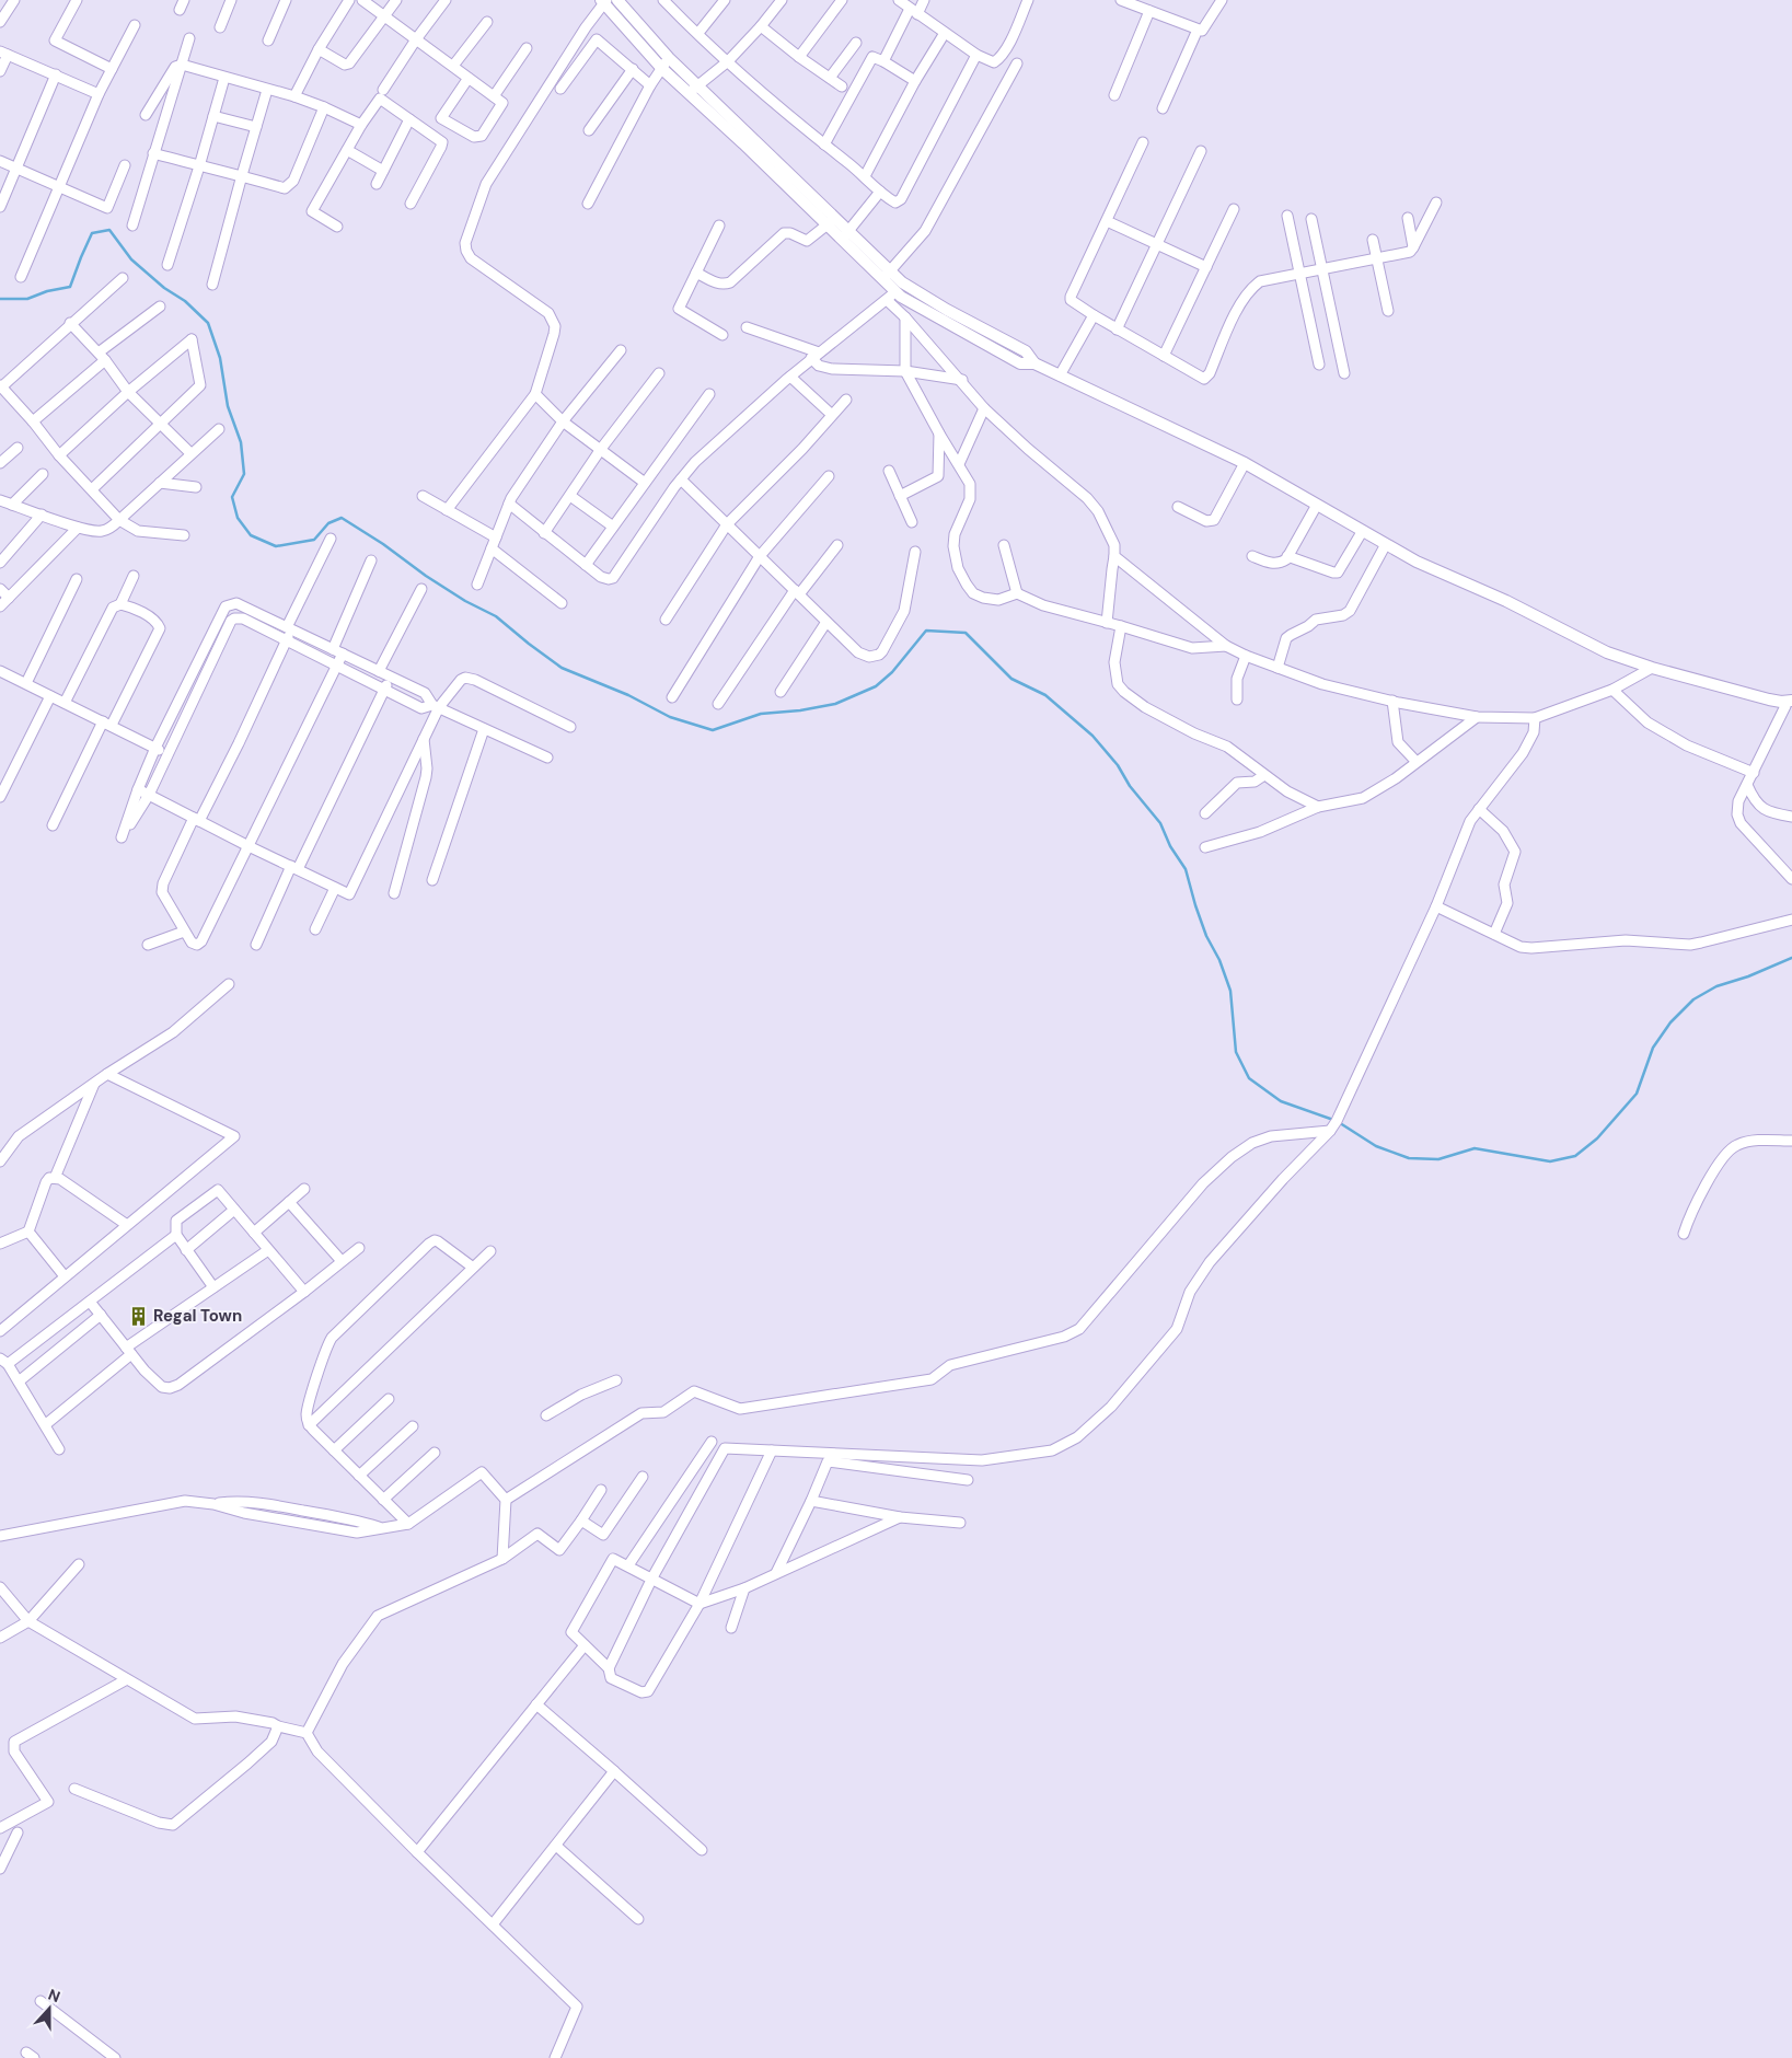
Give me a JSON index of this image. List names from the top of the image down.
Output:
{
  "places": {
    "building": ["Regal Town"]
  },
  "north": "top"
}
